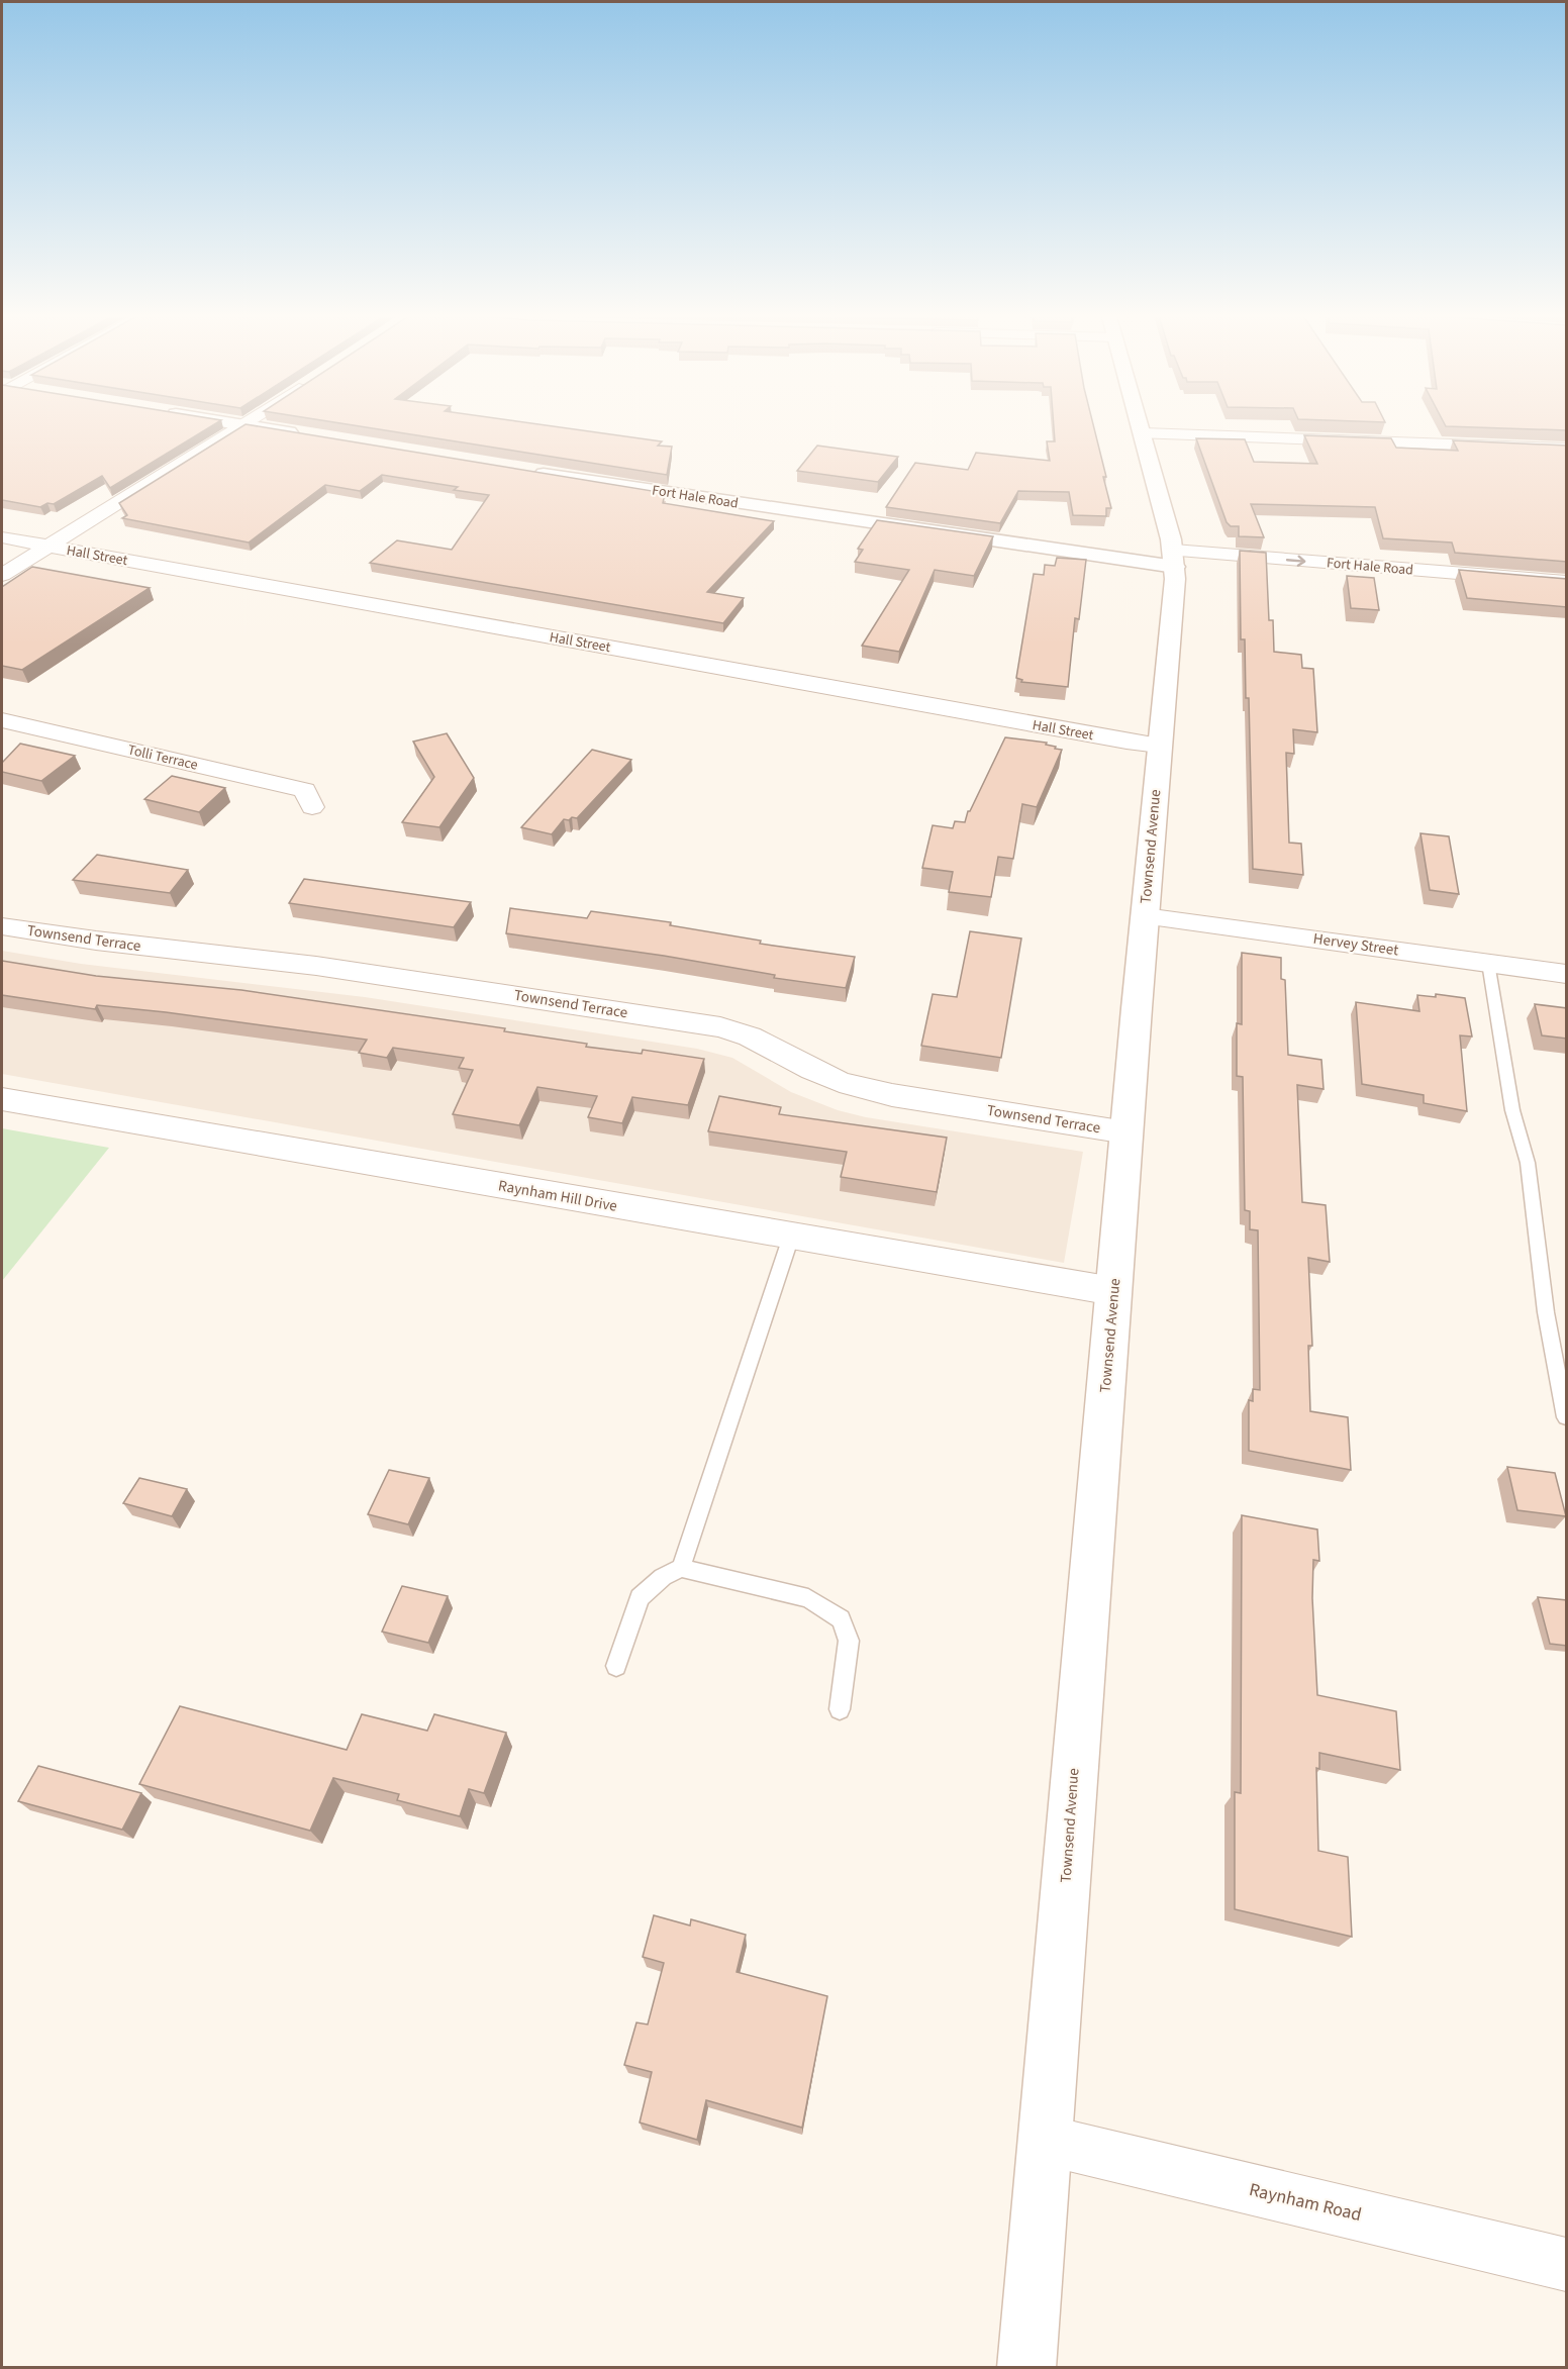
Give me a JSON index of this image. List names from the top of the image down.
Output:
{
  "streets": {
    "main road": ["Fort Hale Road", "Townsend Avenue"],
    "street": [
      "Hall Street",
      "Tolli Terrace",
      "Townsend Terrace",
      "Hervey Street",
      "Raynham Hill Drive",
      "Raynham Road"
    ]
  },
  "crossings": [
    ["Fort Hale Road", "Townsend Avenue"],
    ["Hall Street", "Townsend Avenue"],
    ["Townsend Avenue", "Townsend Terrace"],
    ["Townsend Avenue", "Hervey Street"],
    ["Townsend Avenue", "Raynham Hill Drive"],
    ["Townsend Avenue", "Raynham Road"]
  ],
  "one_way": ["Fort Hale Road"]
}
